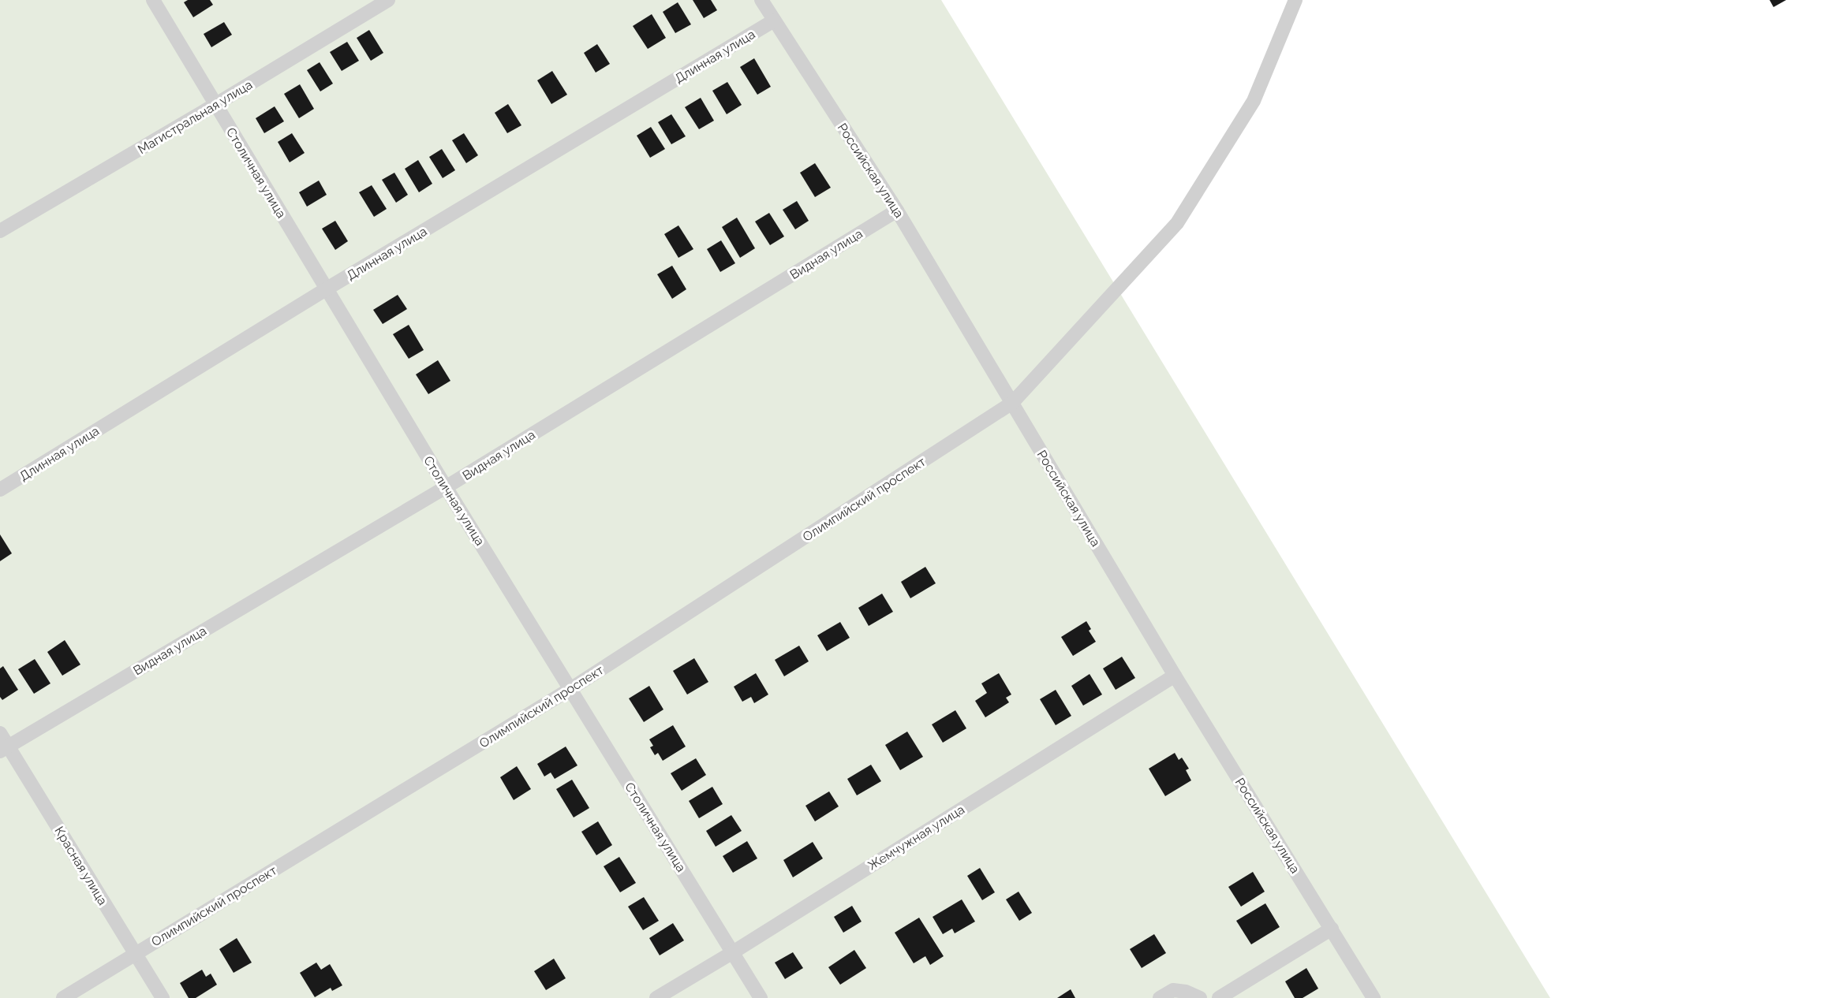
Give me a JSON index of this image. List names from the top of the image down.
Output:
{
  "streets": {
    "street": [
      "Длинная улица",
      "Магистральная улица",
      "Российская улица",
      "Столичная улица",
      "Видная улица",
      "Олимпийский проспект",
      "Жемчужная улица",
      "Красная улица"
    ]
  },
  "crossings": [
    ["Длинная улица", "Российская улица"],
    ["Длинная улица", "Столичная улица"],
    ["Магистральная улица", "Столичная улица"],
    ["Российская улица", "Видная улица"],
    ["Российская улица", "Олимпийский проспект"],
    ["Российская улица", "Жемчужная улица"],
    ["Столичная улица", "Видная улица"],
    ["Столичная улица", "Олимпийский проспект"],
    ["Столичная улица", "Жемчужная улица"],
    ["Видная улица", "Красная улица"],
    ["Олимпийский проспект", "Красная улица"]
  ]
}
